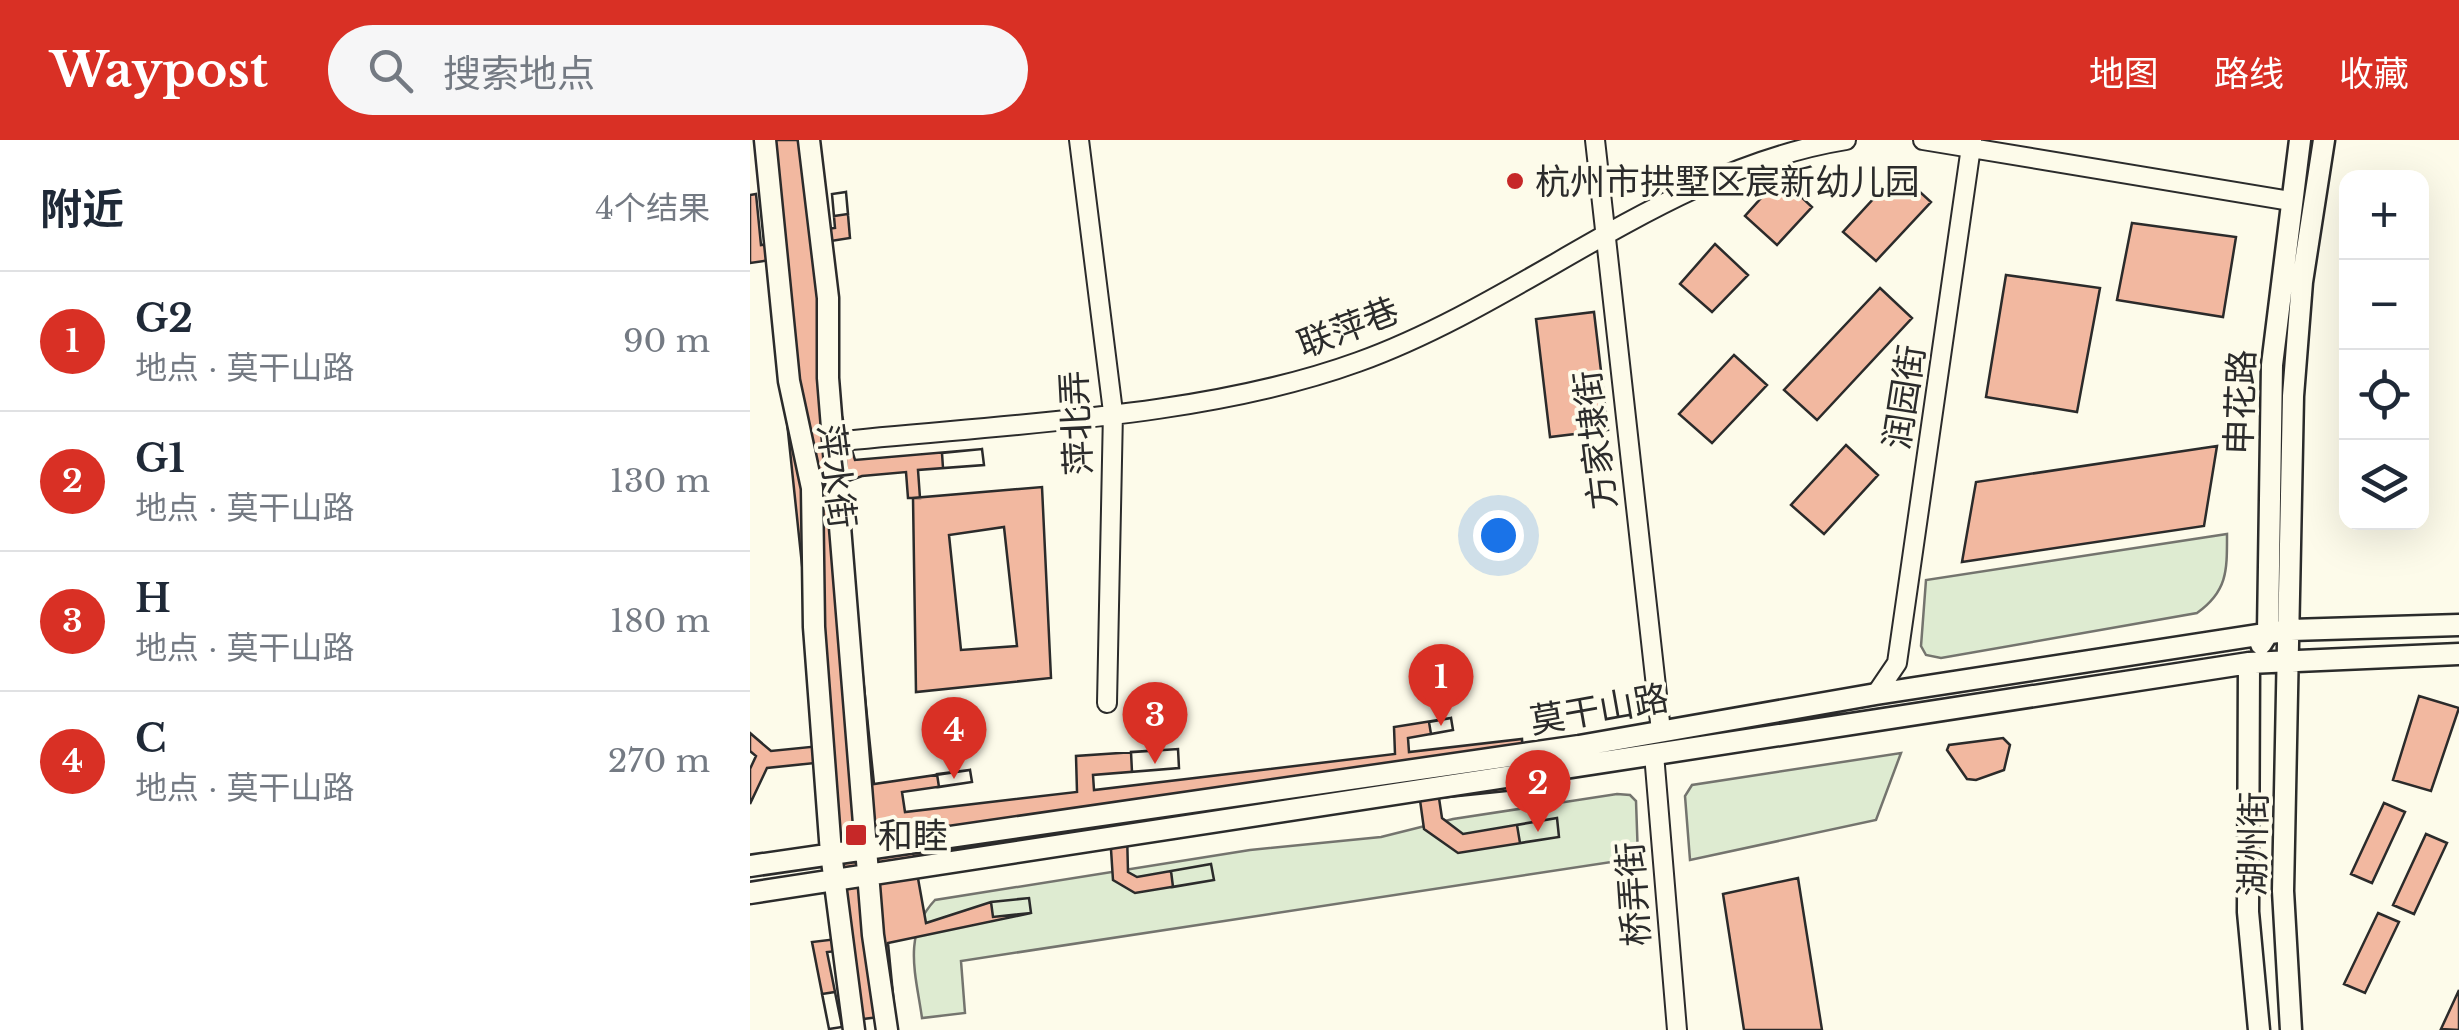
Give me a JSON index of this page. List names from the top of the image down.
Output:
{
  "streets": {
    "main road": [
      "申花路",
      "萍水街",
      "莫干山路",
      "湖州街"
    ],
    "street": [
      "联萍巷",
      "润园街",
      "萍北弄",
      "方家埭街",
      "桥弄街"
    ]
  },
  "crossings": [
    ["联萍巷", "萍北弄"],
    ["联萍巷", "方家埭街"],
    ["联萍巷", "萍水街"],
    ["润园街", "莫干山路"],
    ["申花路", "莫干山路"],
    ["申花路", "湖州街"],
    ["方家埭街", "莫干山路"],
    ["萍水街", "莫干山路"],
    ["莫干山路", "湖州街"],
    ["莫干山路", "桥弄街"]
  ],
  "places": {
    "other": ["杭州市拱墅区宸新幼儿园"],
    "transit": ["和睦"]
  },
  "page": {
    "header": "Waypost",
    "search": "搜索地点",
    "nav": ["地图", "路线", "收藏"],
    "heading": ["附近", "4个结果"],
    "map_buttons": ["+", "−"],
    "list": [
      {
        "mark": "1",
        "name": "G2",
        "note": "地点 · 莫干山路",
        "value": "90 m"
      },
      {
        "mark": "2",
        "name": "G1",
        "note": "地点 · 莫干山路",
        "value": "130 m"
      },
      {
        "mark": "3",
        "name": "H",
        "note": "地点 · 莫干山路",
        "value": "180 m"
      },
      {
        "mark": "4",
        "name": "C",
        "note": "地点 · 莫干山路",
        "value": "270 m"
      }
    ],
    "pins": [
      "1",
      "3",
      "4",
      "2"
    ]
  }
}
